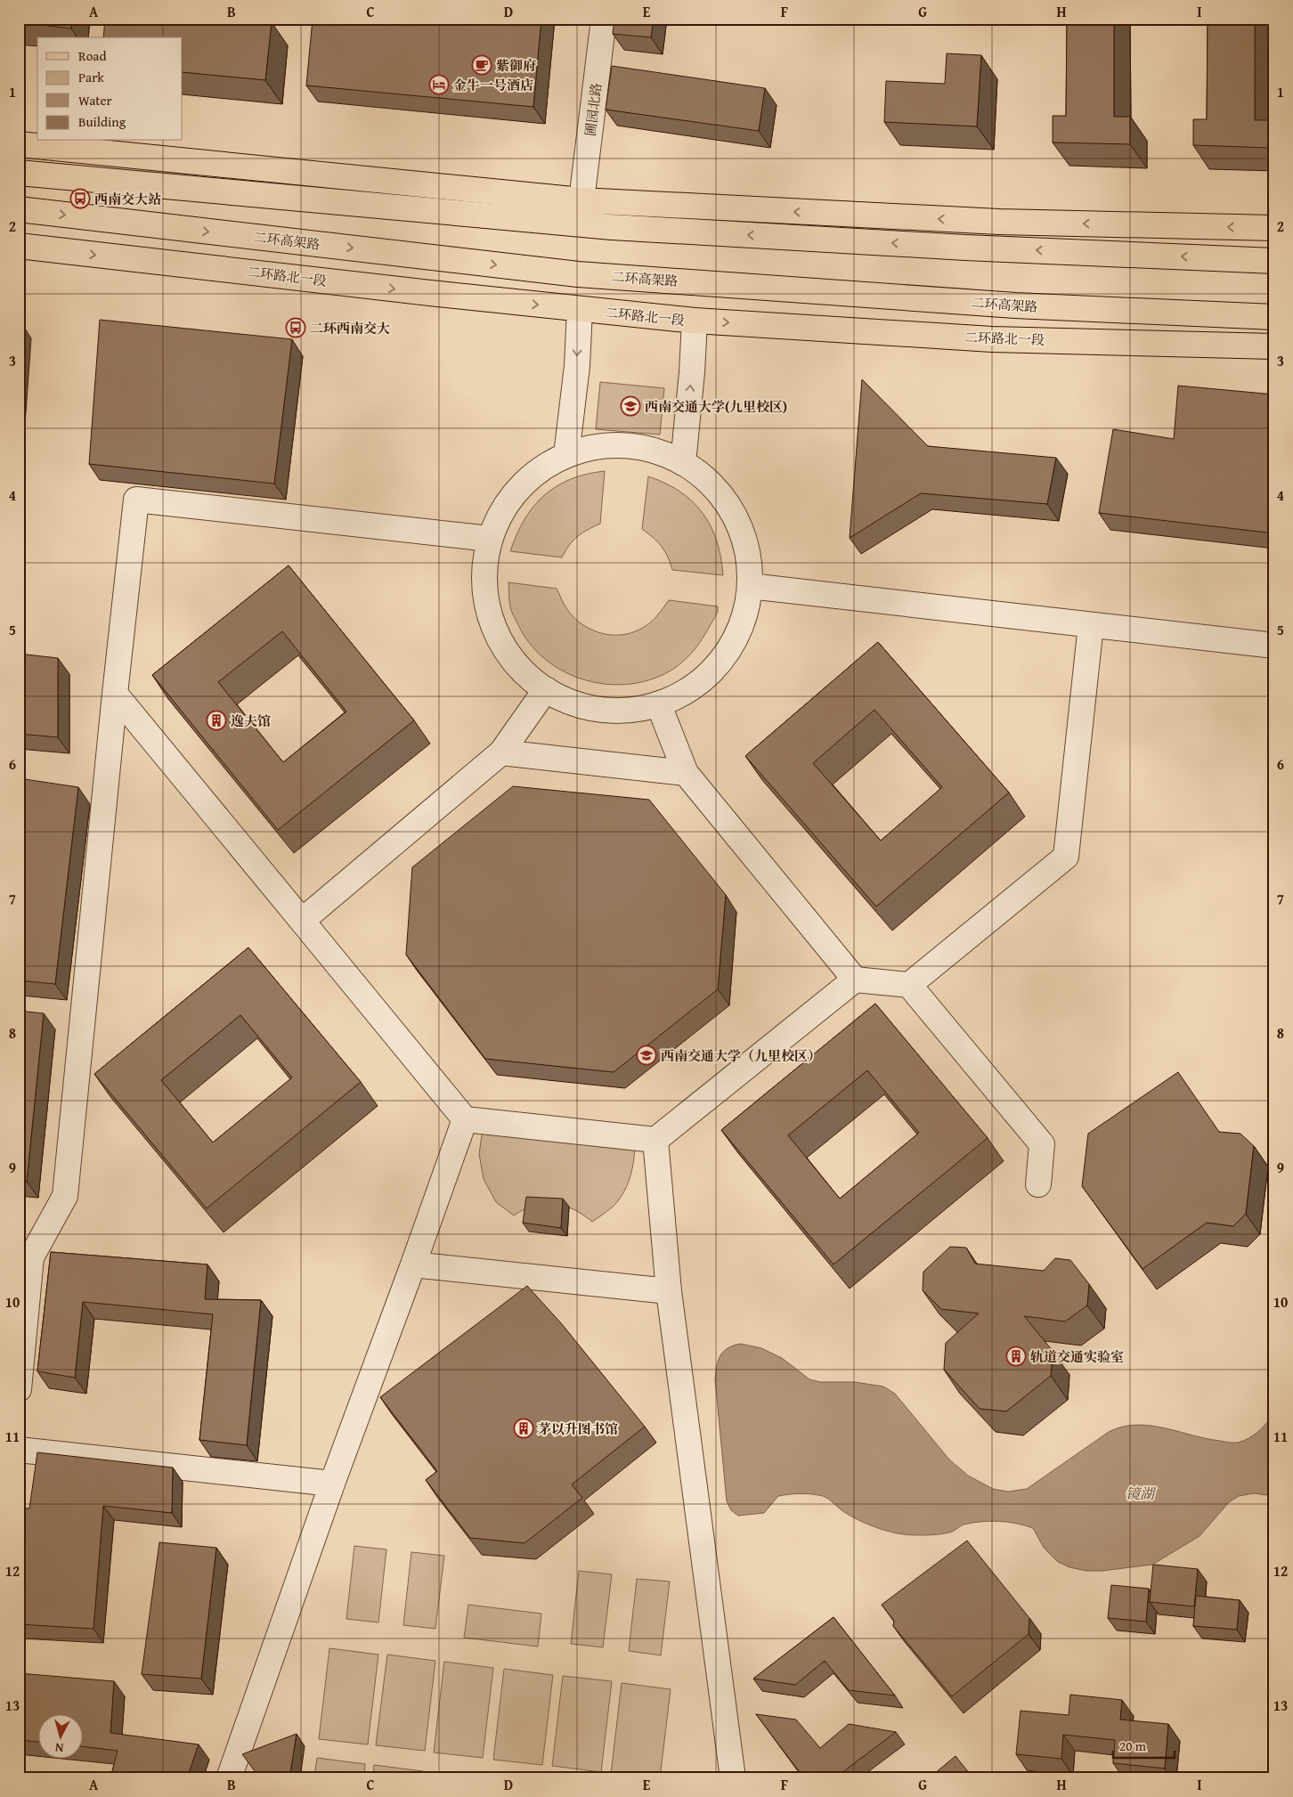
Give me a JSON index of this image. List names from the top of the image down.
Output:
{
  "streets": {
    "main road": ["二环高架路", "二环路北一段"],
    "street": ["圃园北路"]
  },
  "water": ["镜湖"],
  "places": {
    "cafe": ["紫御府"],
    "hotel": ["金牛一号酒店"],
    "bus stop": ["西南交大站", "二环西南交大"],
    "school or university": ["西南交通大学(九里校区)", "西南交通大学（九里校区）"],
    "building": ["逸夫馆", "轨道交通实验室", "茅以升图书馆"]
  },
  "legend": [
    "Road",
    "Park",
    "Water",
    "Building"
  ],
  "scale_bar": "20 m",
  "north": "bottom",
  "grid": {
    "columns": [
      "A",
      "B",
      "C",
      "D",
      "E",
      "F",
      "G",
      "H",
      "I"
    ],
    "rows": [
      "1",
      "2",
      "3",
      "4",
      "5",
      "6",
      "7",
      "8",
      "9",
      "10",
      "11",
      "12",
      "13"
    ]
  }
}
